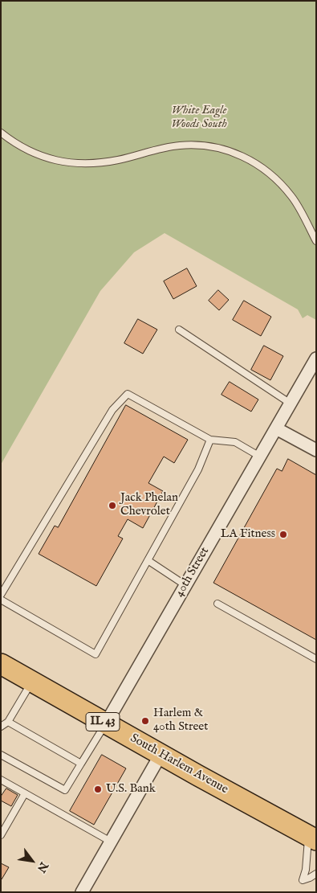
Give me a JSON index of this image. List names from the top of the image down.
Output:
{
  "streets": {
    "main road": ["IL 43", "South Harlem Avenue"],
    "street": ["40th Street"]
  },
  "crossings": [
    ["40th Street", "South Harlem Avenue"]
  ],
  "parks": ["White Eagle Woods South"],
  "places": [
    "Jack Phelan Chevrolet",
    "LA Fitness",
    "Harlem & 40th Street",
    "U.S. Bank"
  ],
  "north": "bottom right"
}
